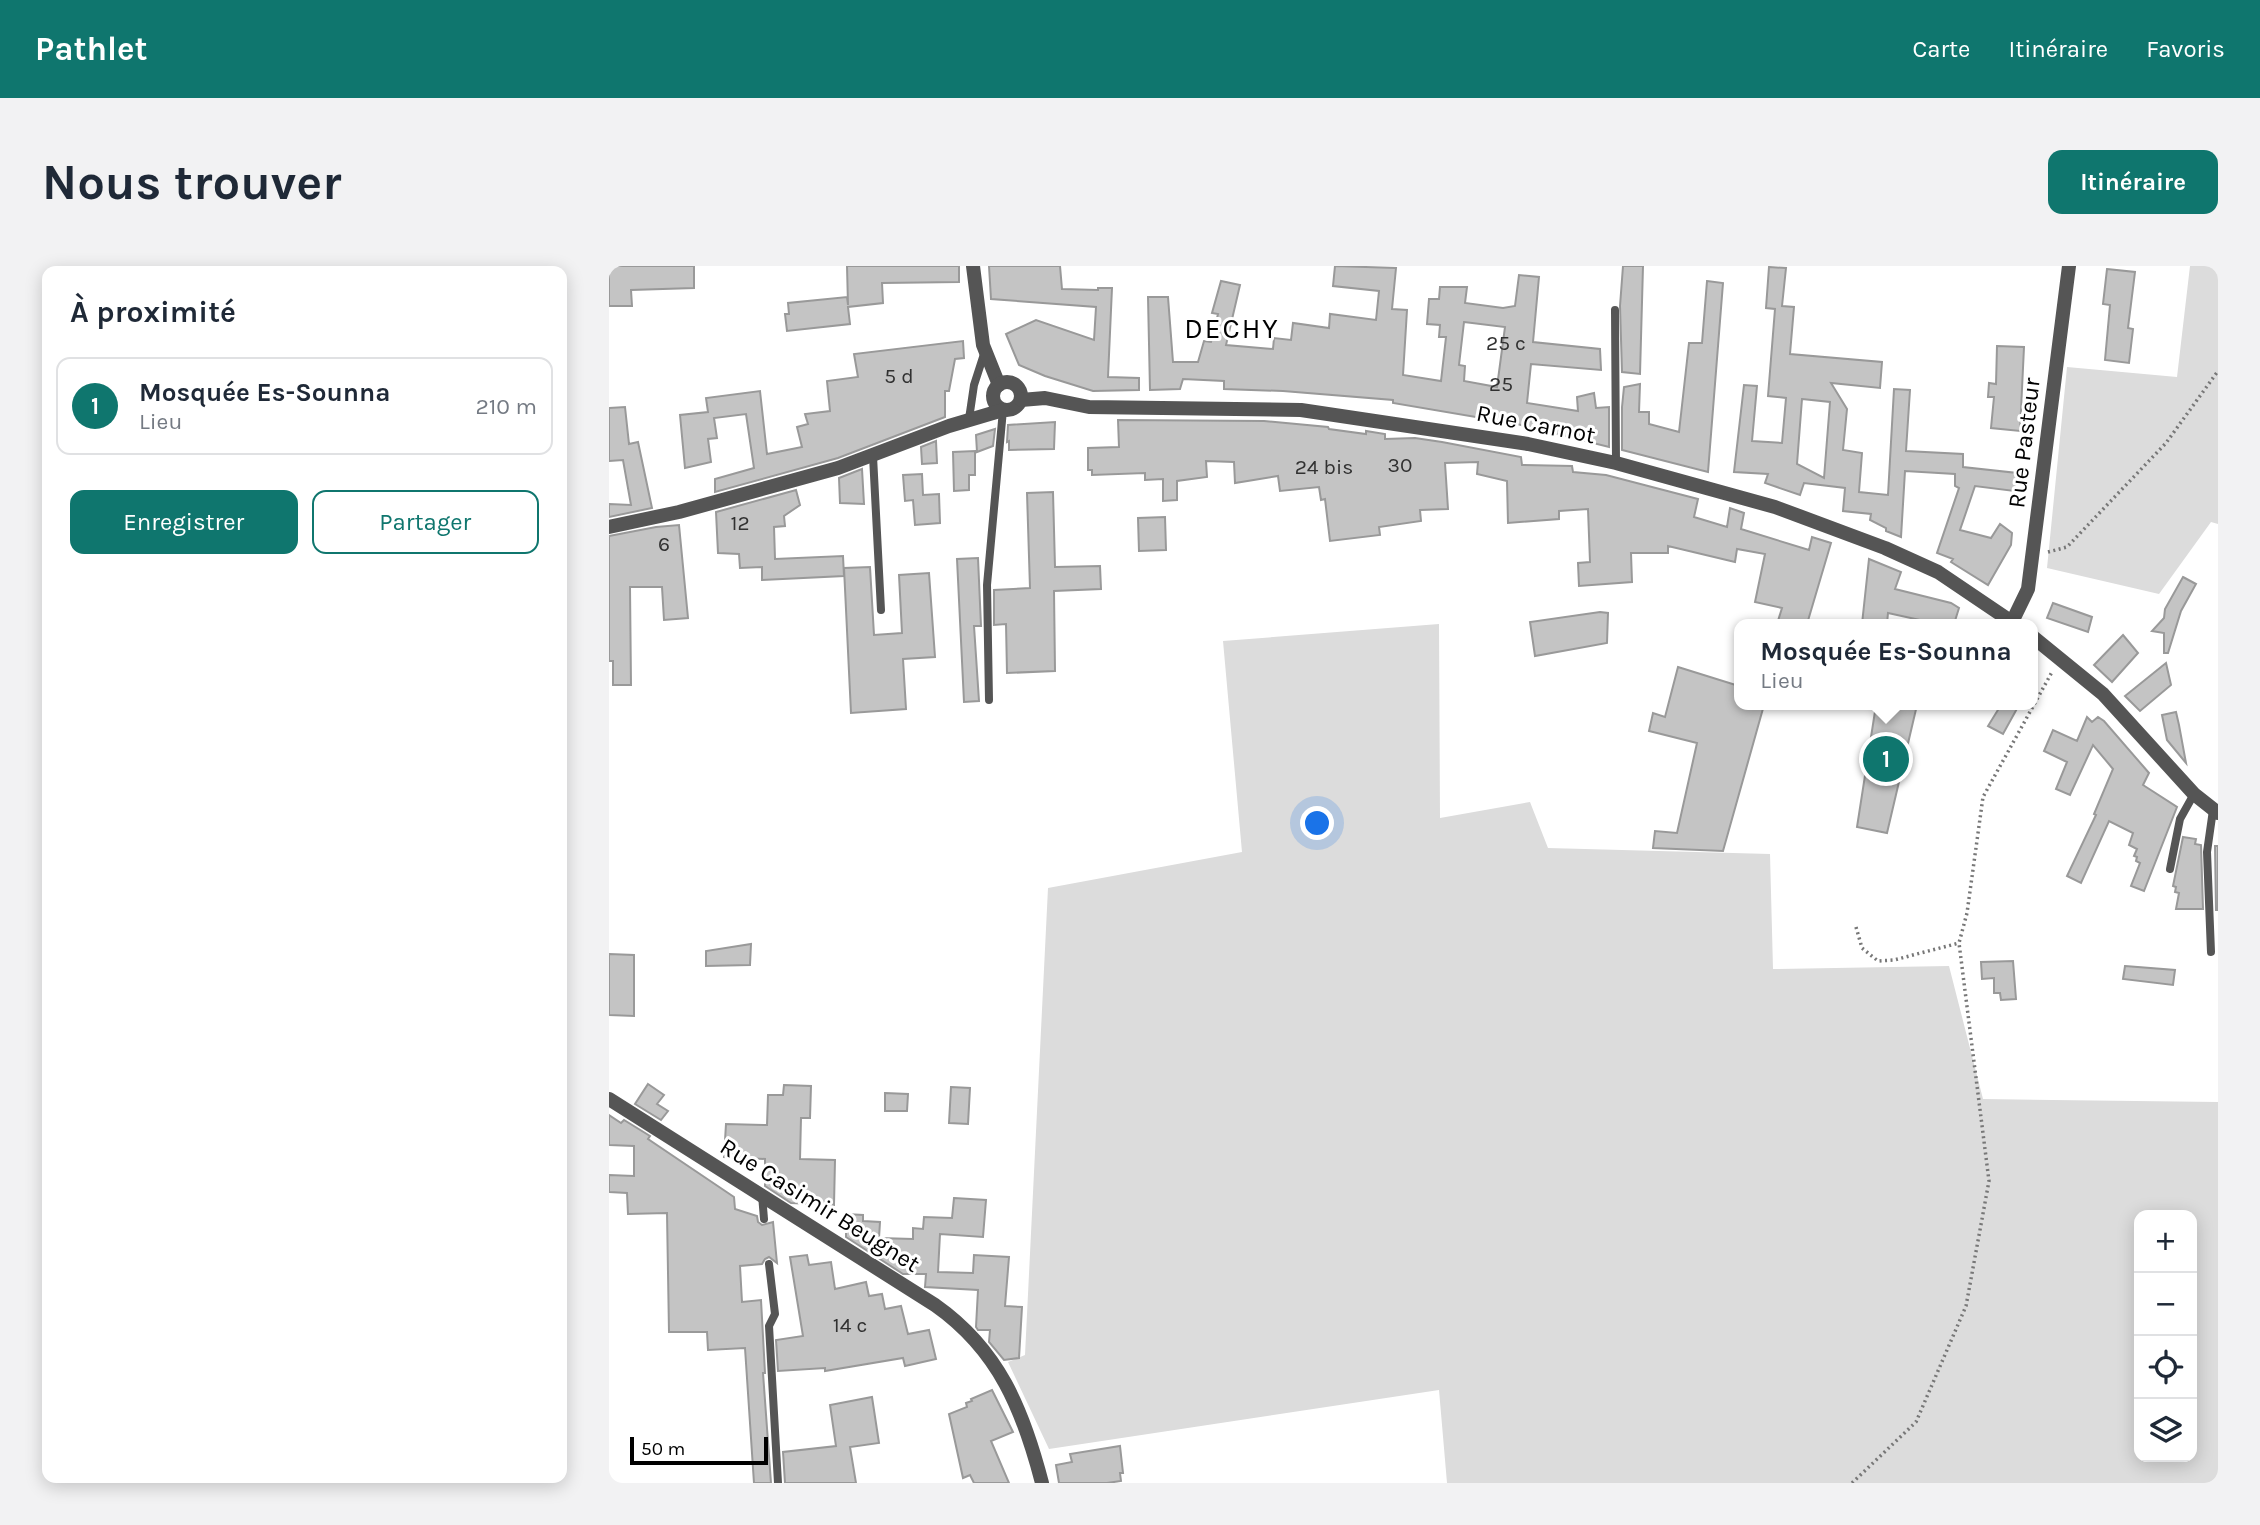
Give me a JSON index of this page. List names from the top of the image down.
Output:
{
  "streets": {
    "street": ["Rue Carnot", "Rue Pasteur", "Rue Casimir Beugnet"]
  },
  "districts": ["DECHY"],
  "house_numbers": [
    "25 c",
    "5 d",
    "25",
    "30",
    "24 bis",
    "12",
    "6",
    "14 c"
  ],
  "scale_bar": "50 m",
  "page": {
    "header": "Pathlet",
    "nav": ["Carte", "Itinéraire", "Favoris"],
    "buttons": [
      "Itinéraire",
      ["Enregistrer", "Partager"]
    ],
    "title": "Nous trouver",
    "heading": "À proximité",
    "list": [
      {
        "mark": "1",
        "name": "Mosquée Es-Sounna",
        "note": "Lieu",
        "value": "210 m"
      }
    ],
    "popup": ["Mosquée Es-Sounna", "Lieu"],
    "pins": "1",
    "map_buttons": ["+", "−"],
    "scale": "50 m"
  }
}
